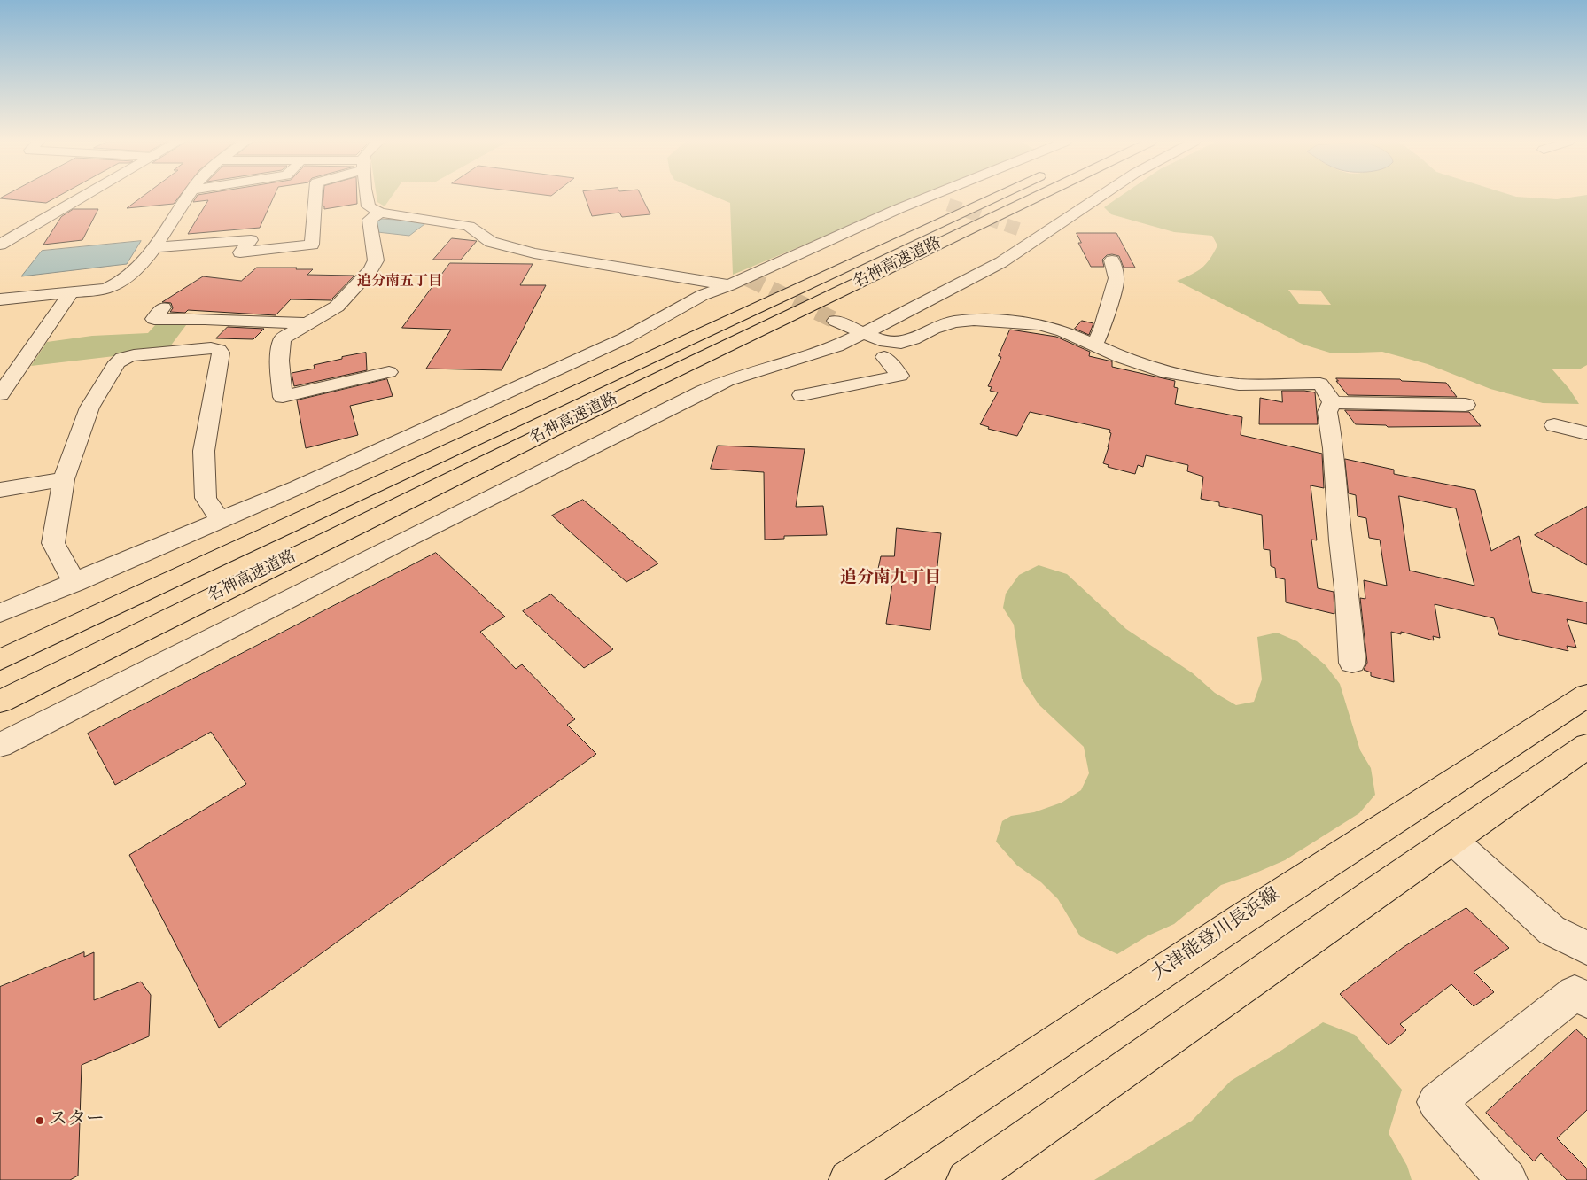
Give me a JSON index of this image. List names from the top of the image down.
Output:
{
  "streets": {
    "main road": ["名神高速道路", "大津能登川長浜線"]
  },
  "districts": ["追分南五丁目", "追分南九丁目"],
  "places": ["スター"]
}
